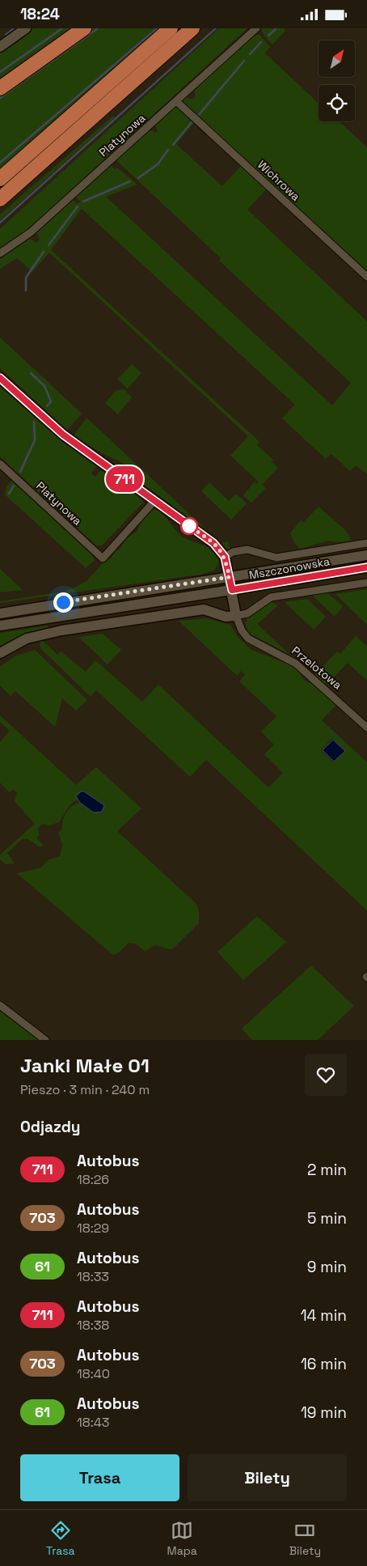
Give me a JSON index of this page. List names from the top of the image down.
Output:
{
  "streets": {
    "main road": ["Mszczonowska", "Przelotowa"],
    "street": ["Platynowa", "Wichrowa"]
  },
  "crossings": [
    ["Platynowa", "Wichrowa"],
    ["Mszczonowska", "Przelotowa"]
  ],
  "lines": ["bus line 711"],
  "north": "top right",
  "page": {
    "status": "18:24",
    "on_map": "711",
    "heading": [
      ["Janki Małe 01", "Pieszo · 3 min · 240 m"],
      "Odjazdy"
    ],
    "list": [
      {
        "mark": "711",
        "name": "Autobus",
        "note": "18:26",
        "value": "2 min"
      },
      {
        "mark": "703",
        "name": "Autobus",
        "note": "18:29",
        "value": "5 min"
      },
      {
        "mark": "61",
        "name": "Autobus",
        "note": "18:33",
        "value": "9 min"
      },
      {
        "mark": "711",
        "name": "Autobus",
        "note": "18:38",
        "value": "14 min"
      },
      {
        "mark": "703",
        "name": "Autobus",
        "note": "18:40",
        "value": "16 min"
      },
      {
        "mark": "61",
        "name": "Autobus",
        "note": "18:43",
        "value": "19 min"
      }
    ],
    "buttons": ["Trasa", "Bilety"],
    "tabs": ["Trasa", "Mapa", "Bilety"]
  }
}
